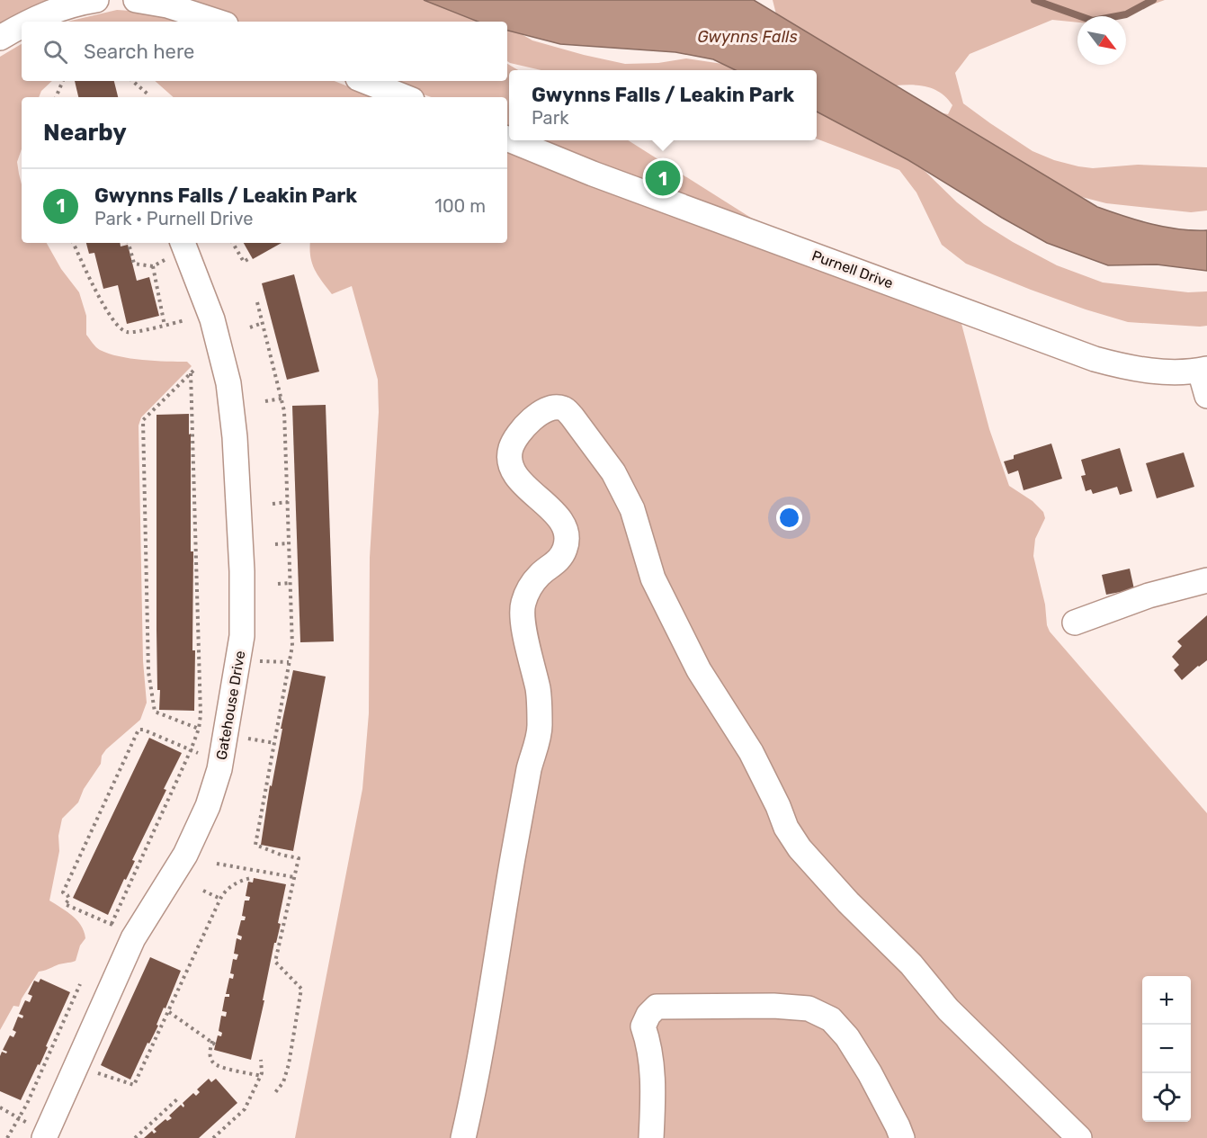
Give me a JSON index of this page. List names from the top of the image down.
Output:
{
  "streets": {
    "street": ["Purnell Drive", "Gatehouse Drive"]
  },
  "water": ["Gwynns Falls"],
  "north": "bottom right",
  "page": {
    "search": "Search here",
    "popup": ["Gwynns Falls / Leakin Park", "Park"],
    "heading": "Nearby",
    "pins": "1",
    "list": [
      {
        "mark": "1",
        "name": "Gwynns Falls / Leakin Park",
        "note": "Park · Purnell Drive",
        "value": "100 m"
      }
    ],
    "map_buttons": ["+", "−"]
  }
}
